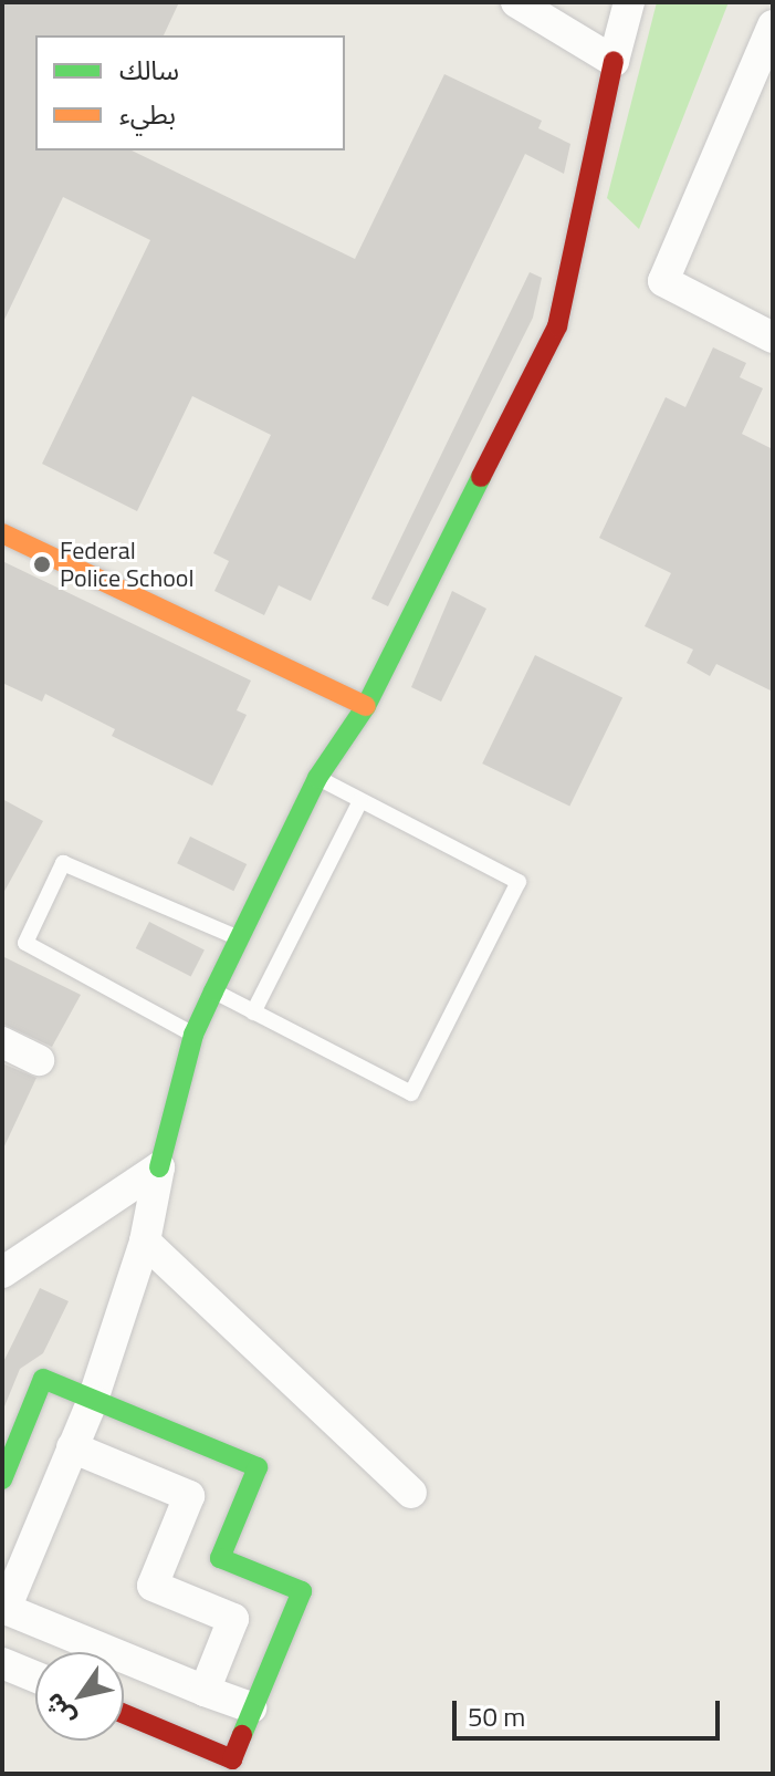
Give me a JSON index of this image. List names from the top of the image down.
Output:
{
  "places": ["Federal Police School"],
  "legend": ["سالك", "بطيء"],
  "scale_bar": "50 m",
  "north": "bottom left"
}
